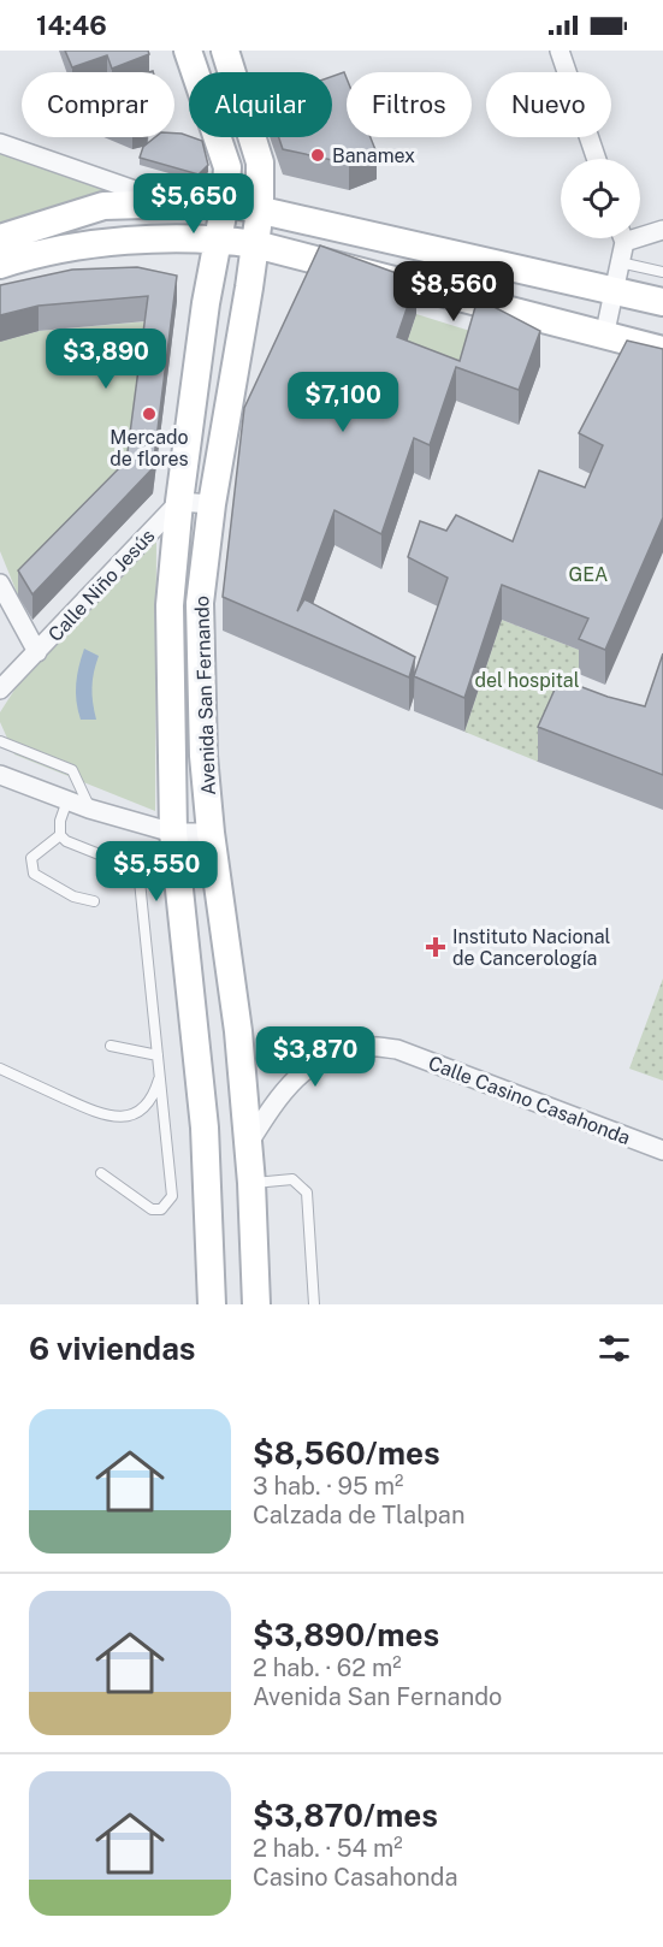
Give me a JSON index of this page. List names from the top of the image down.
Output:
{
  "streets": {
    "main road": ["Avenida San Fernando"],
    "street": ["Calle Niño Jesús", "Calle Casino Casahonda"]
  },
  "crossings": [
    ["Calle Niño Jesús", "Avenida San Fernando"],
    ["Avenida San Fernando", "Calle Casino Casahonda"]
  ],
  "parks": ["GEA", "del hospital"],
  "places": {
    "other": ["Banamex", "Mercado de flores"],
    "health": ["Instituto Nacional de Cancerología"]
  },
  "page": {
    "status": "14:46",
    "chip": [
      "Comprar",
      "Alquilar",
      "Filtros",
      "Nuevo"
    ],
    "price": [
      "$5,650",
      "$8,560",
      "$3,890",
      "$7,100",
      "$5,550",
      "$3,870"
    ],
    "heading": "6 viviendas",
    "list": [
      {
        "name": "$8,560/mes",
        "note": "3 hab. · 95 m² · Calzada de Tlalpan"
      },
      {
        "name": "$3,890/mes",
        "note": "2 hab. · 62 m² · Avenida San Fernando"
      },
      {
        "name": "$3,870/mes",
        "note": "2 hab. · 54 m² · Casino Casahonda"
      }
    ]
  }
}
